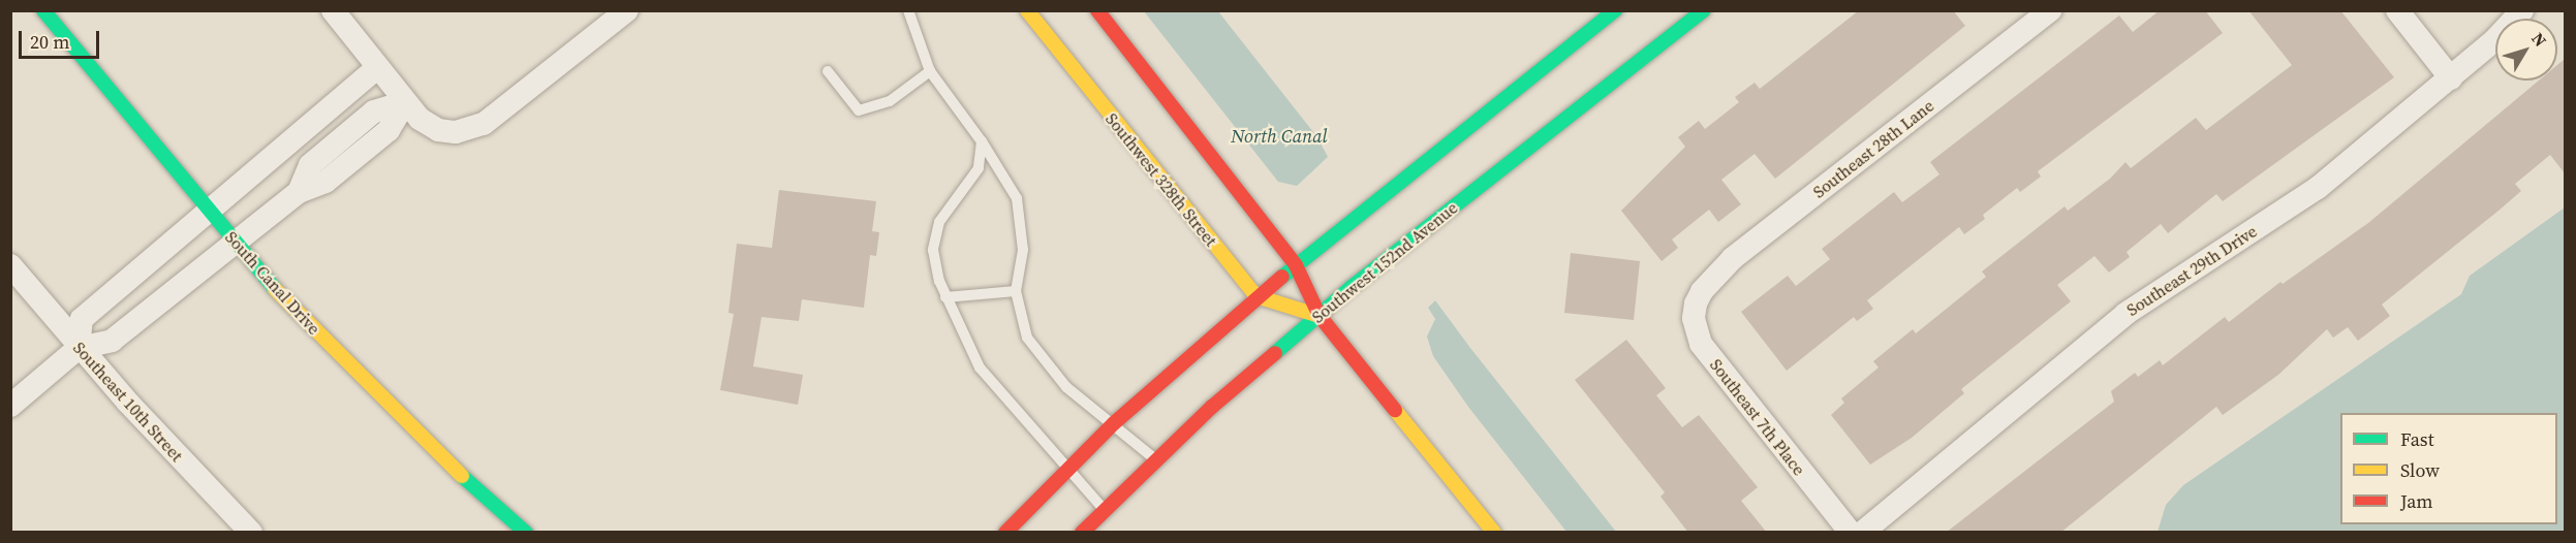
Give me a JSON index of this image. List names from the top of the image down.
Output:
{
  "streets": {
    "street": [
      "Southeast 28th Lane",
      "Southwest 328th Street",
      "Southwest 152nd Avenue",
      "Southeast 29th Drive",
      "South Canal Drive",
      "Southeast 10th Street",
      "Southeast 7th Place"
    ]
  },
  "crossings": [
    ["Southeast 28th Lane", "Southeast 7th Place"]
  ],
  "water": ["North Canal"],
  "legend": ["Fast", "Slow", "Jam"],
  "scale_bar": "20 m",
  "north": "top right"
}
